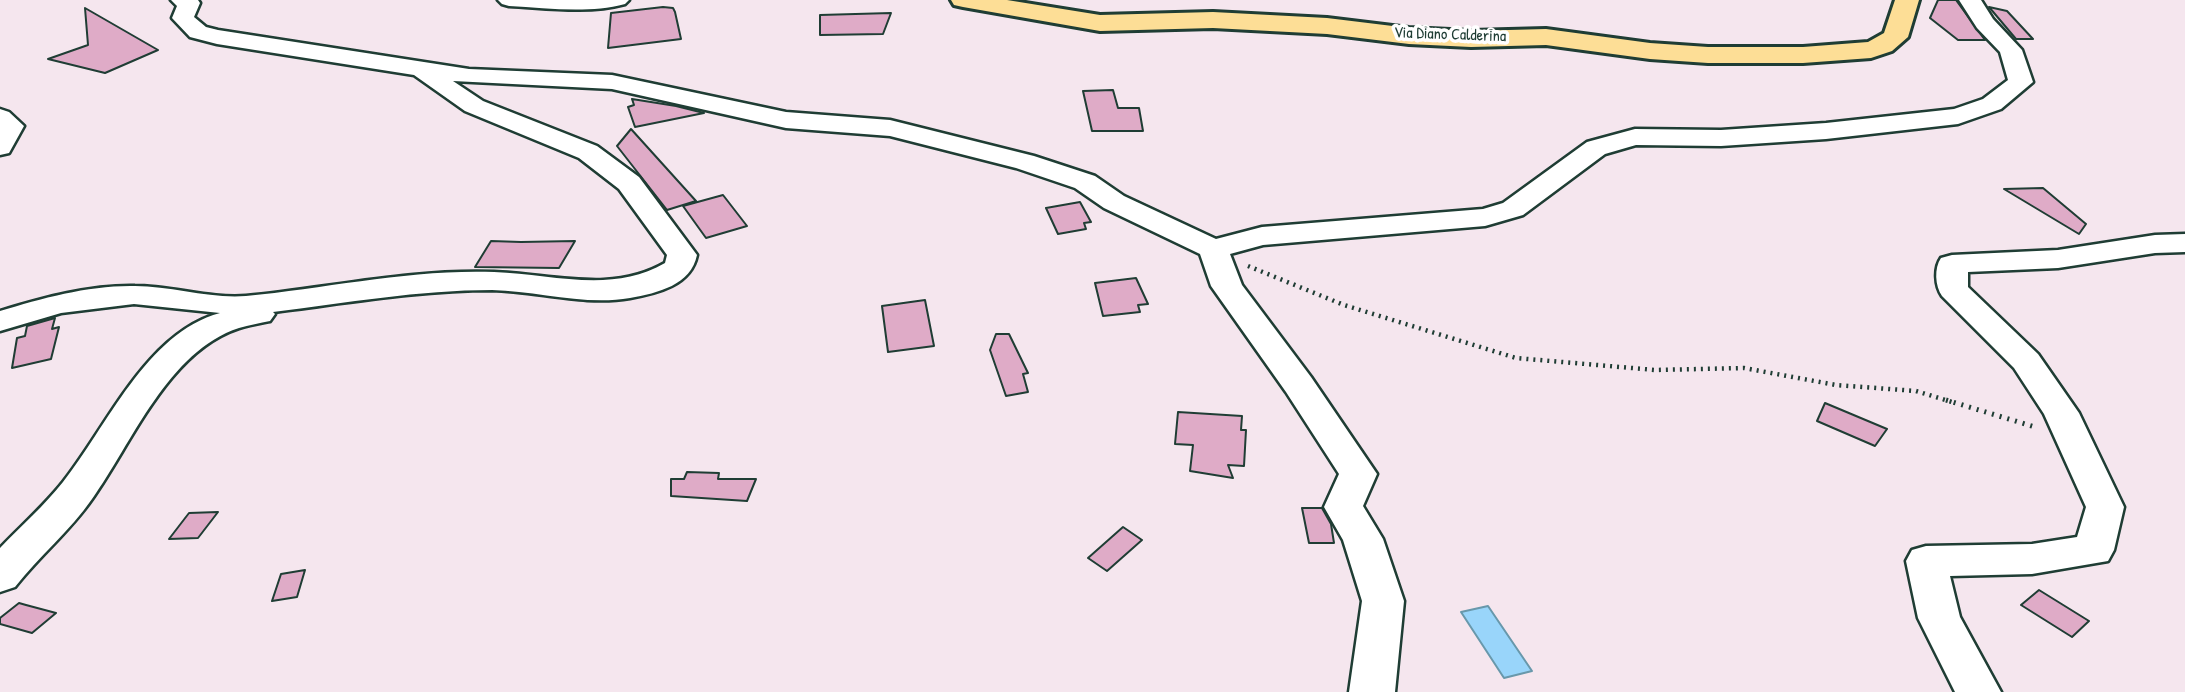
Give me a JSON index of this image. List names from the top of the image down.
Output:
{
  "streets": {
    "main road": ["Via Diano Calderina"]
  }
}
